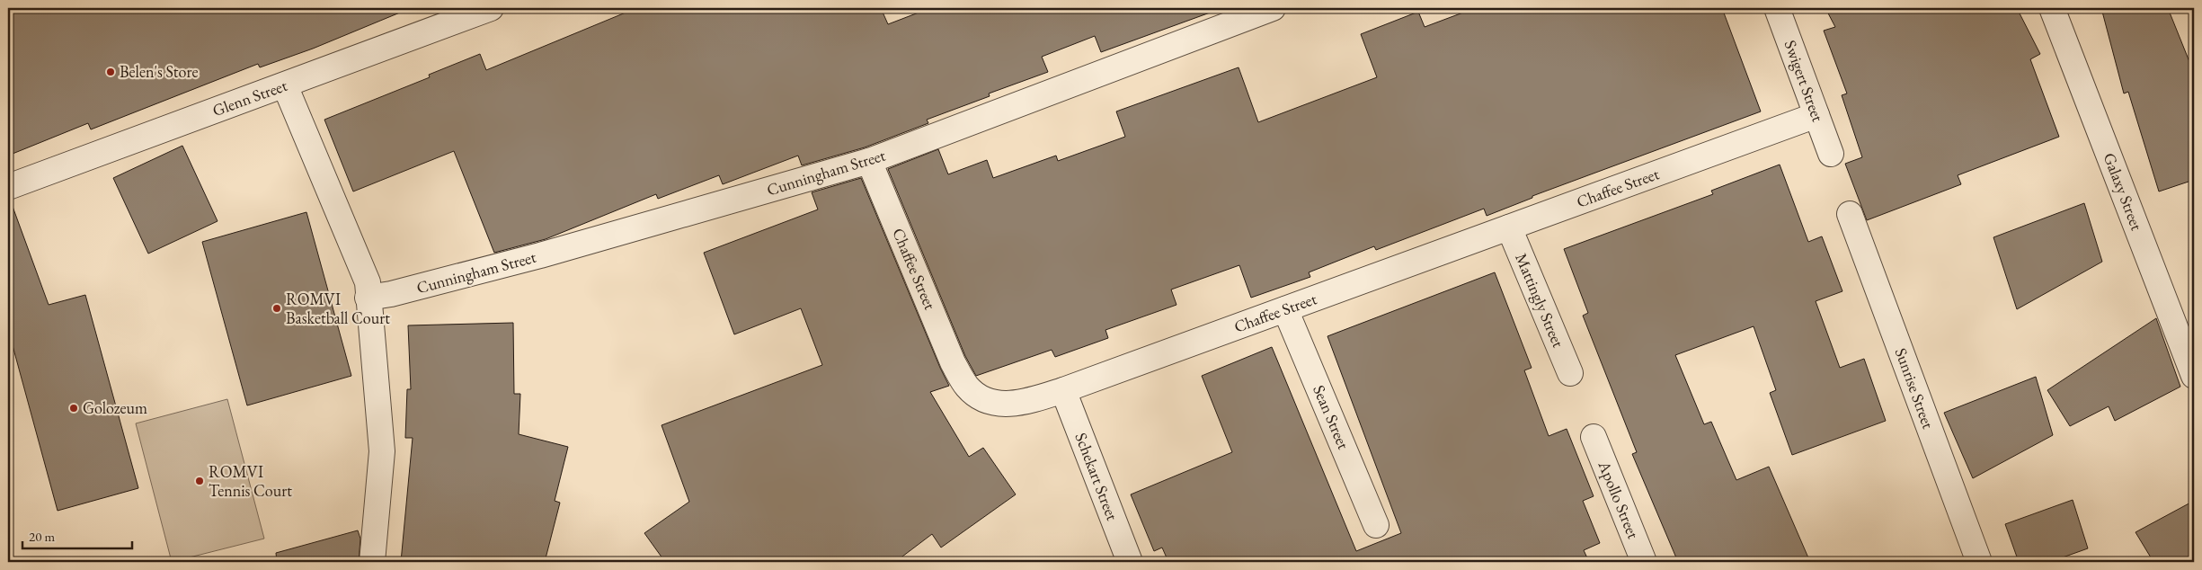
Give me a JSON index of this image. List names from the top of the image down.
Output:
{
  "streets": {
    "street": [
      "Swigert Street",
      "Glenn Street",
      "Cunningham Street",
      "Chaffee Street",
      "Galaxy Street",
      "Mattingly Street",
      "Sunrise Street",
      "Sean Street",
      "Schekart Street",
      "Apollo Street"
    ]
  },
  "crossings": [
    ["Swigert Street", "Chaffee Street"],
    ["Cunningham Street", "Chaffee Street"],
    ["Chaffee Street", "Mattingly Street"],
    ["Chaffee Street", "Sean Street"],
    ["Chaffee Street", "Schekart Street"]
  ],
  "places": [
    "Belen's Store",
    "ROMVI Basketball Court",
    "Golozeum",
    "ROMVI Tennis Court"
  ],
  "scale_bar": "20 m"
}
